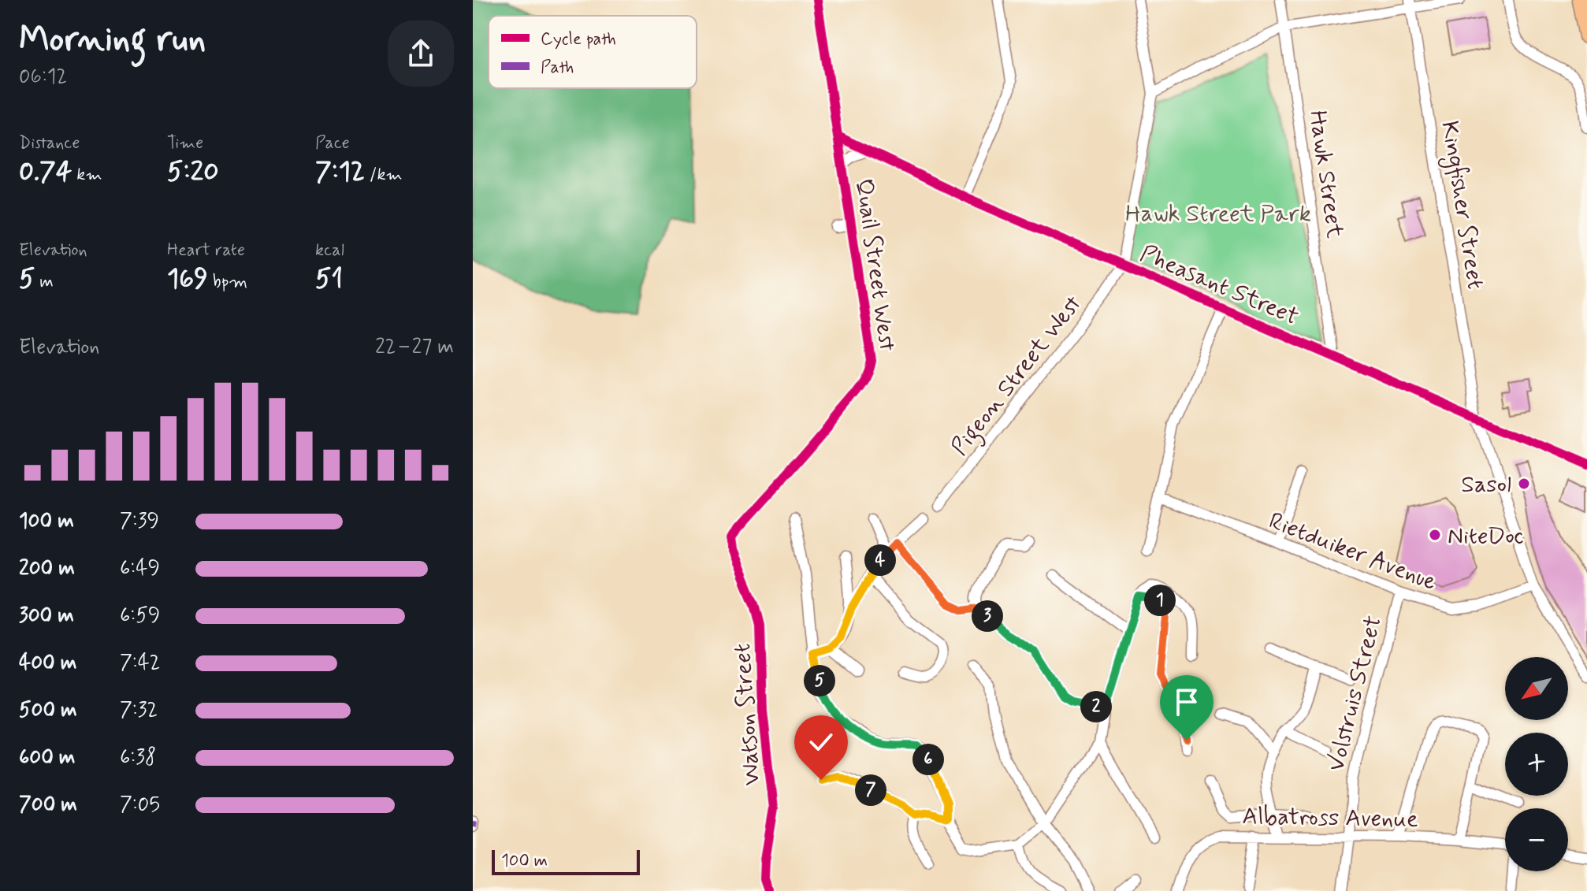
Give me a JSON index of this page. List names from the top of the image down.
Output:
{
  "streets": {
    "street": [
      "Hawk Street",
      "Kingfisher Street",
      "Quail Street West",
      "Pheasant Street",
      "Pigeon Street West",
      "Rietduiker Avenue",
      "Volstruis Street",
      "Watson Street",
      "Albatross Avenue"
    ]
  },
  "crossings": [
    ["Hawk Street", "Pheasant Street"],
    ["Kingfisher Street", "Pheasant Street"],
    ["Kingfisher Street", "Rietduiker Avenue"],
    ["Quail Street West", "Pheasant Street"],
    ["Quail Street West", "Watson Street"],
    ["Pheasant Street", "Pigeon Street West"],
    ["Rietduiker Avenue", "Volstruis Street"],
    ["Volstruis Street", "Albatross Avenue"]
  ],
  "parks": ["Hawk Street Park"],
  "places": ["Sasol", "NiteDoc"],
  "legend": ["Cycle path", "Path"],
  "scale_bar": "100 m",
  "north": "bottom left",
  "page": {
    "heading": ["Morning run", "06:12"],
    "stats": [
      ["Distance", "0.74 km"],
      ["Time", "5:20"],
      ["Pace", "7:12 /km"],
      ["Elevation", "5 m"],
      ["Heart rate", "169 bpm"],
      ["kcal", "51"]
    ],
    "chart": ["Elevation", "22–27 m"],
    "list": [
      {
        "name": "100 m",
        "note": "7:39"
      },
      {
        "name": "200 m",
        "note": "6:49"
      },
      {
        "name": "300 m",
        "note": "6:59"
      },
      {
        "name": "400 m",
        "note": "7:42"
      },
      {
        "name": "500 m",
        "note": "7:32"
      },
      {
        "name": "600 m",
        "note": "6:38"
      },
      {
        "name": "700 m",
        "note": "7:05"
      }
    ],
    "pins": [
      "4",
      "1",
      "3",
      "5",
      "2",
      "6",
      "7"
    ],
    "map_buttons": ["+", "−"],
    "scale": "100 m"
  }
}
